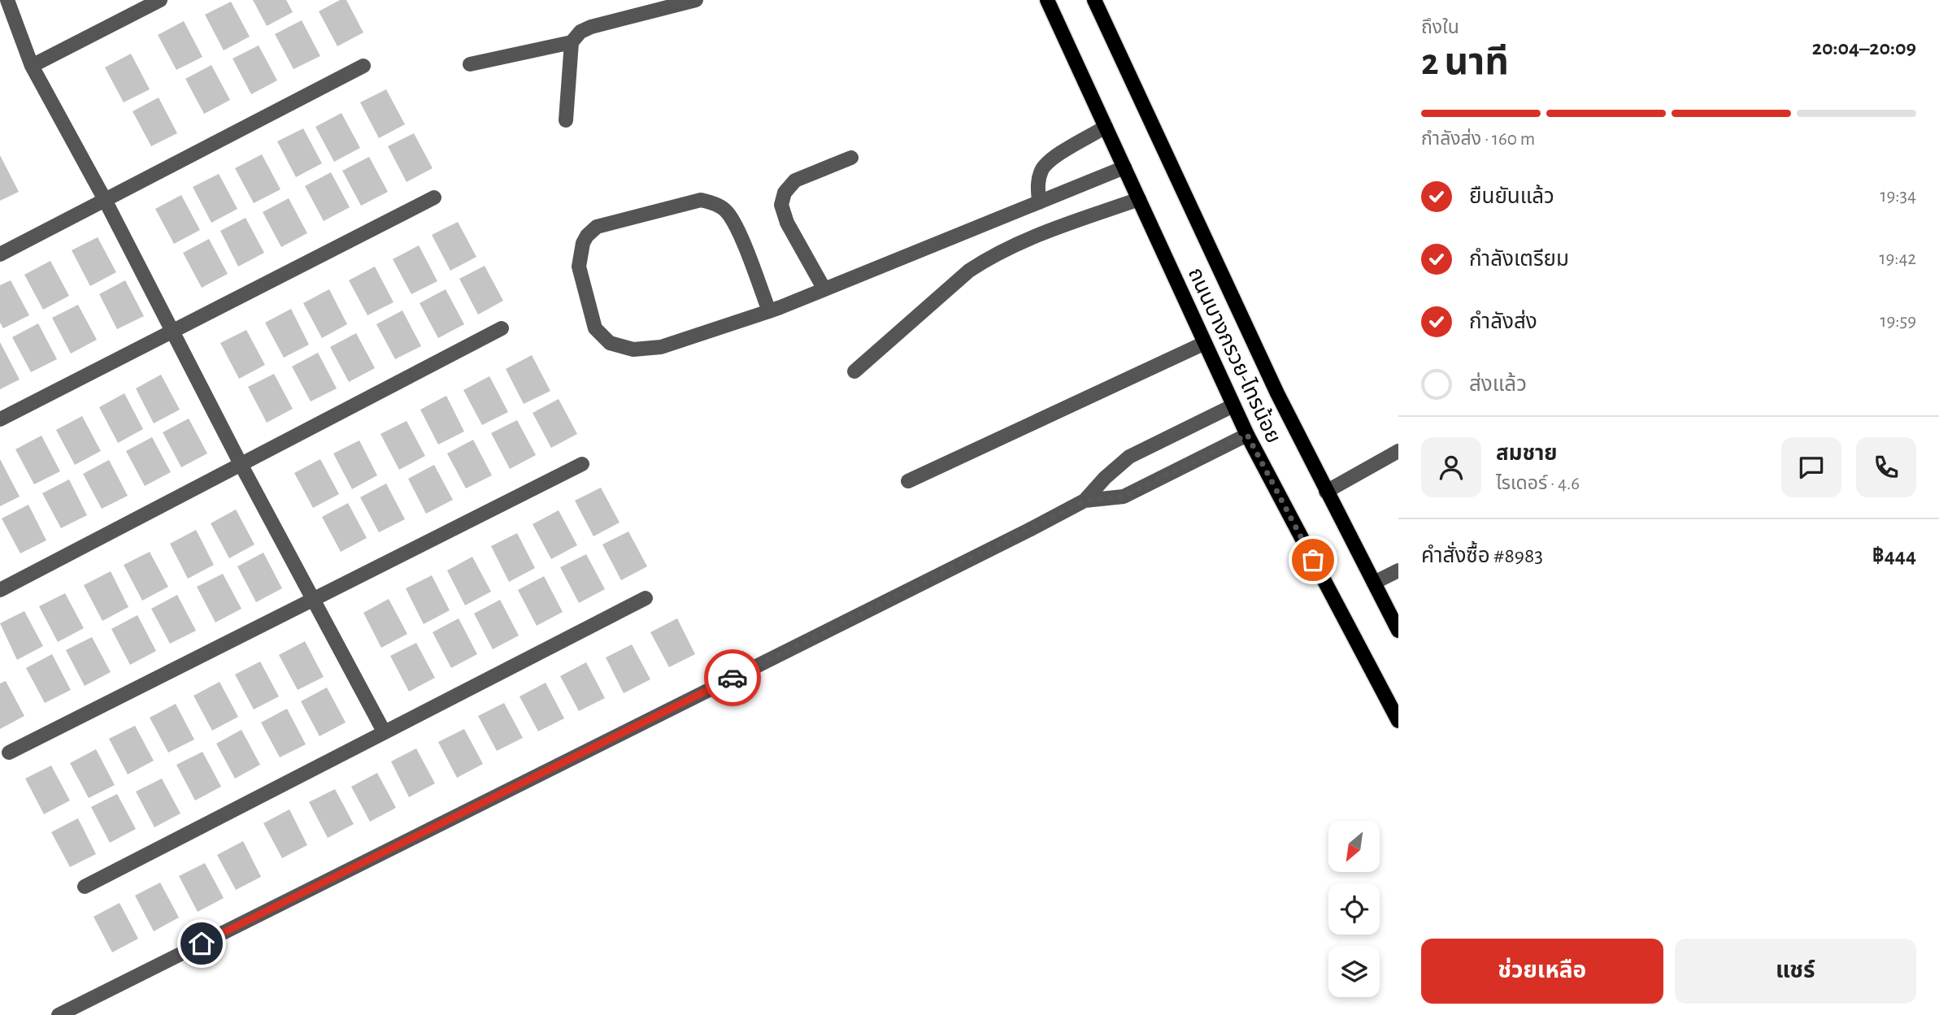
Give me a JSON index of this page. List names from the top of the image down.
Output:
{
  "streets": {
    "main road": ["ถนนบางกรวย-ไทรน้อย"]
  },
  "north": "bottom left",
  "page": {
    "heading": ["2 นาที", "ถึงใน", "20:04–20:09"],
    "panel": [
      "สมชาย",
      "ไรเดอร์ · 4.6",
      "คำสั่งซื้อ #8983",
      "฿444"
    ],
    "bar": "กำลังส่ง · 160 m",
    "list": [
      ["ยืนยันแล้ว", "19:34"],
      ["กำลังเตรียม", "19:42"],
      ["กำลังส่ง", "19:59"],
      "ส่งแล้ว"
    ],
    "buttons": ["ช่วยเหลือ", "แชร์"]
  }
}
